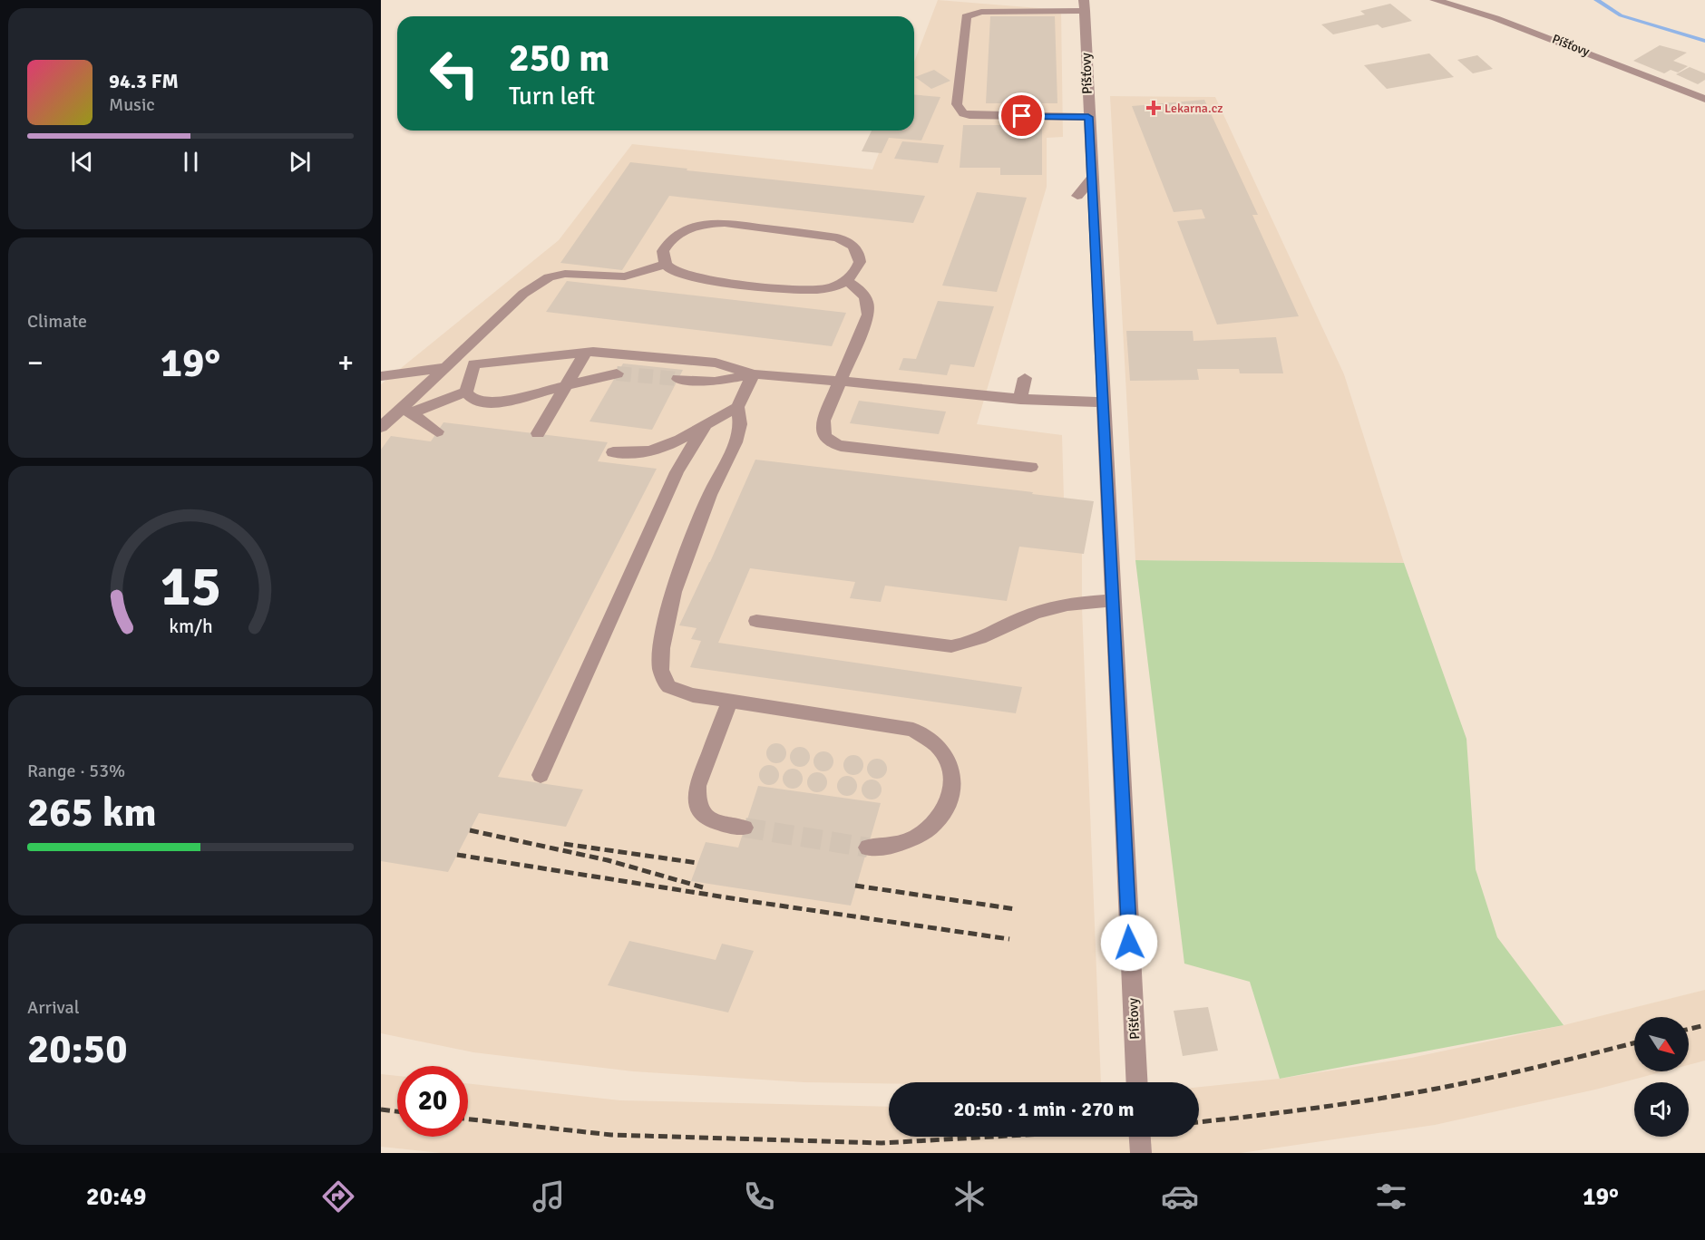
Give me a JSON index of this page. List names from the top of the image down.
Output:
{
  "streets": {
    "street": ["Píšťovy"]
  },
  "places": {
    "health": ["Lekarna.cz"]
  },
  "north": "bottom right",
  "page": {
    "turn": ["250 m", "Turn left"],
    "song": ["94.3 FM", "Music"],
    "tile": [
      "Climate",
      ["Range · 53%", "265 km"],
      ["Arrival", "20:50"]
    ],
    "heat": ["−", "19°", "+"],
    "limit": "20",
    "trip": "20:50 · 1 min · 270 m",
    "tabs": ["20:49", "19°"],
    "gauge": ["15", "km/h"]
  }
}
